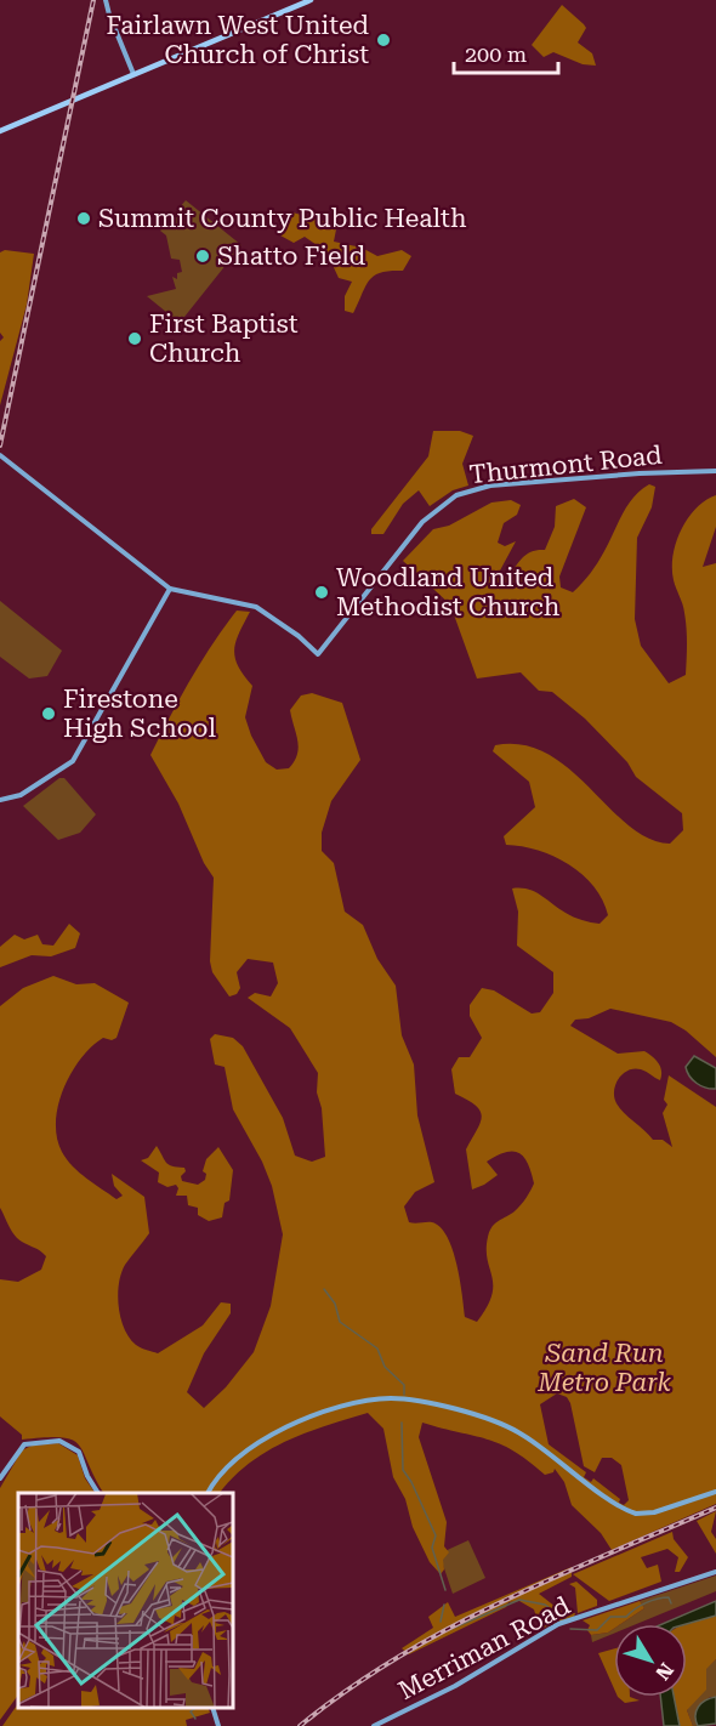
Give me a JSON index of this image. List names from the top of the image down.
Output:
{
  "streets": {
    "street": ["Thurmont Road", "Merriman Road"]
  },
  "parks": ["Sand Run Metro Park"],
  "places": [
    "Fairlawn West United Church of Christ",
    "Summit County Public Health",
    "Shatto Field",
    "First Baptist Church",
    "Woodland United Methodist Church",
    "Firestone High School"
  ],
  "scale_bar": "200 m",
  "north": "bottom right"
}
